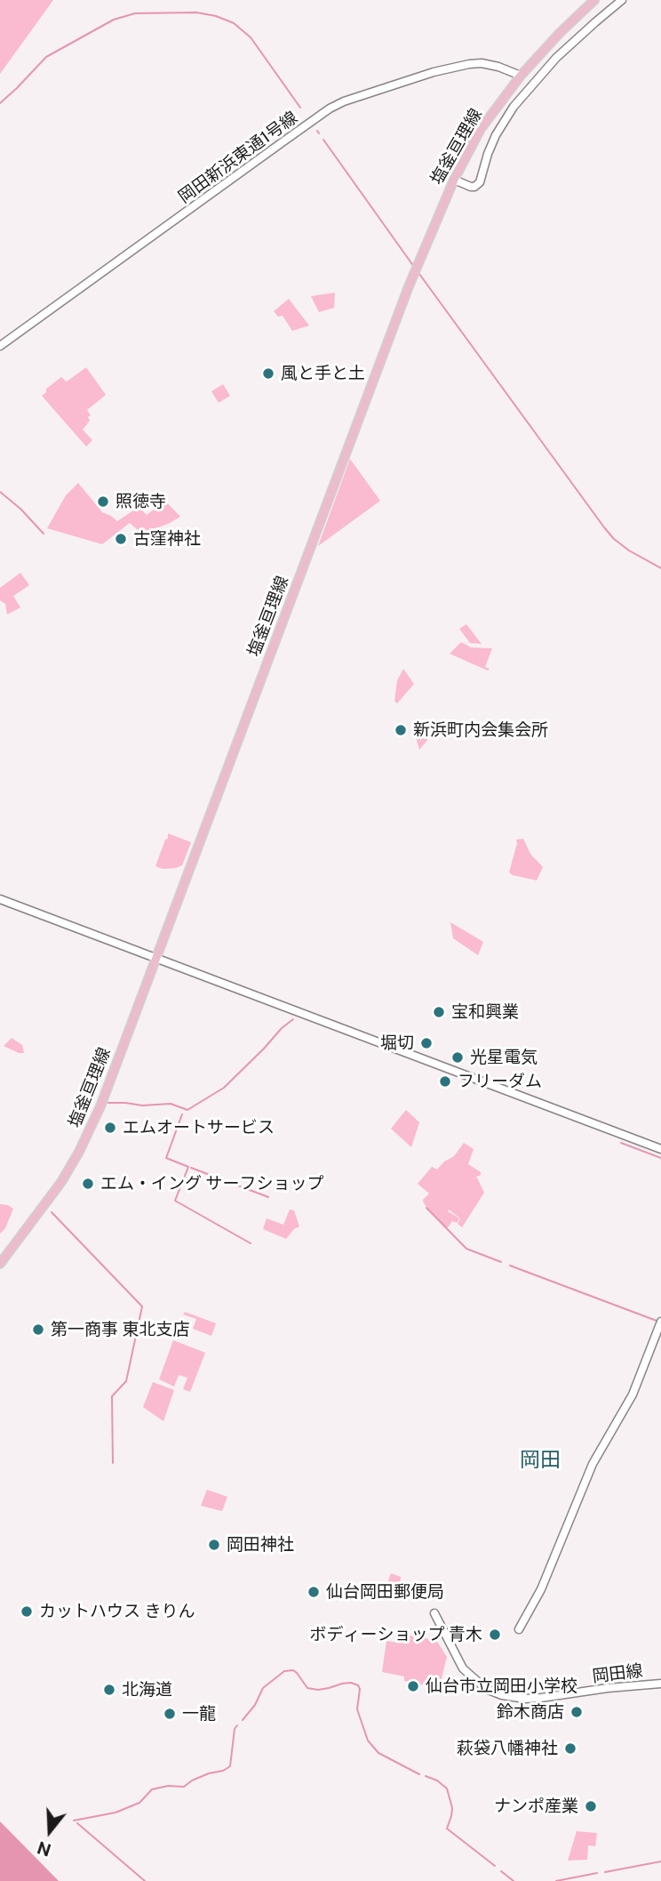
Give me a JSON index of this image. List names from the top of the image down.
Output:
{
  "streets": {
    "main road": ["塩釜亘理線"],
    "street": ["岡田新浜東通1号線", "岡田線"]
  },
  "crossings": [
    ["塩釜亘理線", "岡田新浜東通1号線"]
  ],
  "districts": ["岡田"],
  "places": [
    "風と手と土",
    "照徳寺",
    "古窪神社",
    "新浜町内会集会所",
    "宝和興業",
    "堀切",
    "光星電気",
    "フリーダム",
    "エムオートサービス",
    "エム・イング サーフショップ",
    "第一商事 東北支店",
    "岡田神社",
    "仙台岡田郵便局",
    "カットハウス きりん",
    "ボディーショップ 青木",
    "仙台市立岡田小学校",
    "北海道",
    "鈴木商店",
    "一龍",
    "萩袋八幡神社",
    "ナンポ産業"
  ],
  "north": "bottom"
}
